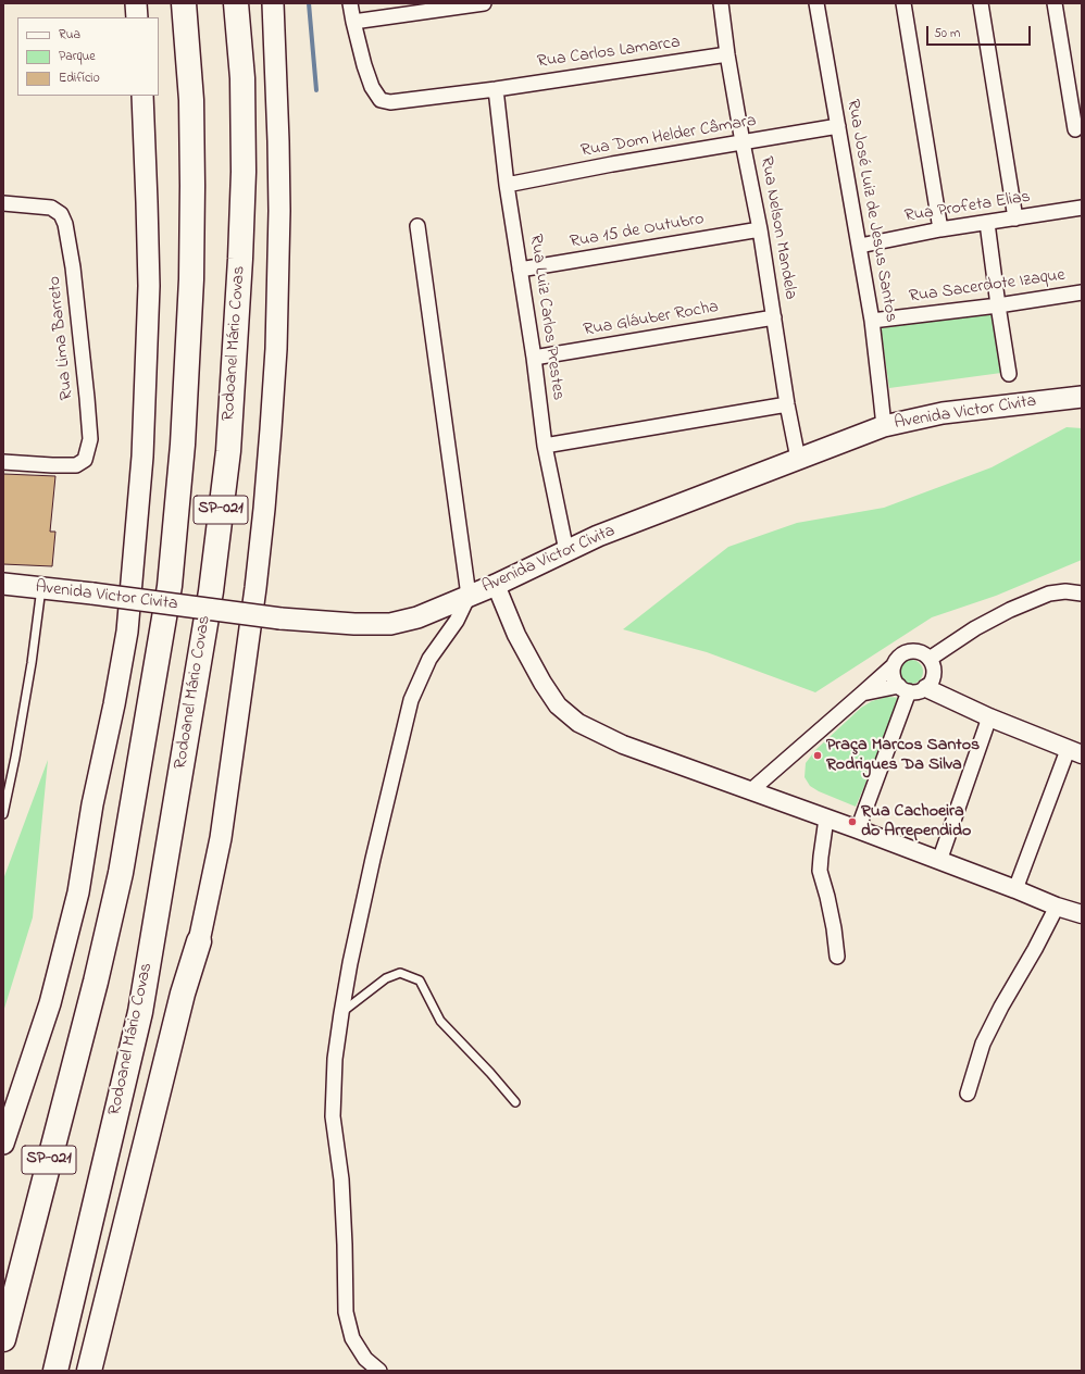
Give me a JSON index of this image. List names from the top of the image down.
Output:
{
  "streets": {
    "highway": ["Rodoanel Mário Covas", "SP-021"],
    "main road": ["Avenida Victor Civita"],
    "street": [
      "Rua Carlos Lamarca",
      "Rua Dom Helder Câmara",
      "Rua Profeta Elias",
      "Rua José Luiz de Jesus Santos",
      "Rua Nelson Mandela",
      "Rua 15 de Outubro",
      "Rua Sacerdote Izaque",
      "Rua Luiz Carlos Prestes",
      "Rua Gláuber Rocha",
      "Rua Lima Barreto"
    ]
  },
  "crossings": [
    ["Rua Carlos Lamarca", "Rua Nelson Mandela"],
    ["Rua Carlos Lamarca", "Rua Luiz Carlos Prestes"],
    ["Rua Dom Helder Câmara", "Rua José Luiz de Jesus Santos"],
    ["Rua Dom Helder Câmara", "Rua Nelson Mandela"],
    ["Rua Dom Helder Câmara", "Rua Luiz Carlos Prestes"],
    ["Rua Profeta Elias", "Rua José Luiz de Jesus Santos"],
    ["Rua José Luiz de Jesus Santos", "Rua Sacerdote Izaque"],
    ["Rua José Luiz de Jesus Santos", "Avenida Victor Civita"],
    ["Rua Nelson Mandela", "Rua 15 de Outubro"],
    ["Rua Nelson Mandela", "Rua Gláuber Rocha"],
    ["Rua Nelson Mandela", "Avenida Victor Civita"],
    ["Rua 15 de Outubro", "Rua Luiz Carlos Prestes"],
    ["Rua Luiz Carlos Prestes", "Rua Gláuber Rocha"],
    ["Rua Luiz Carlos Prestes", "Avenida Victor Civita"]
  ],
  "places": ["Praça Marcos Santos Rodrigues Da Silva", "Rua Cachoeira do Arrependido"],
  "legend": ["Rua", "Parque", "Edifício"],
  "scale_bar": "50 m"
}
